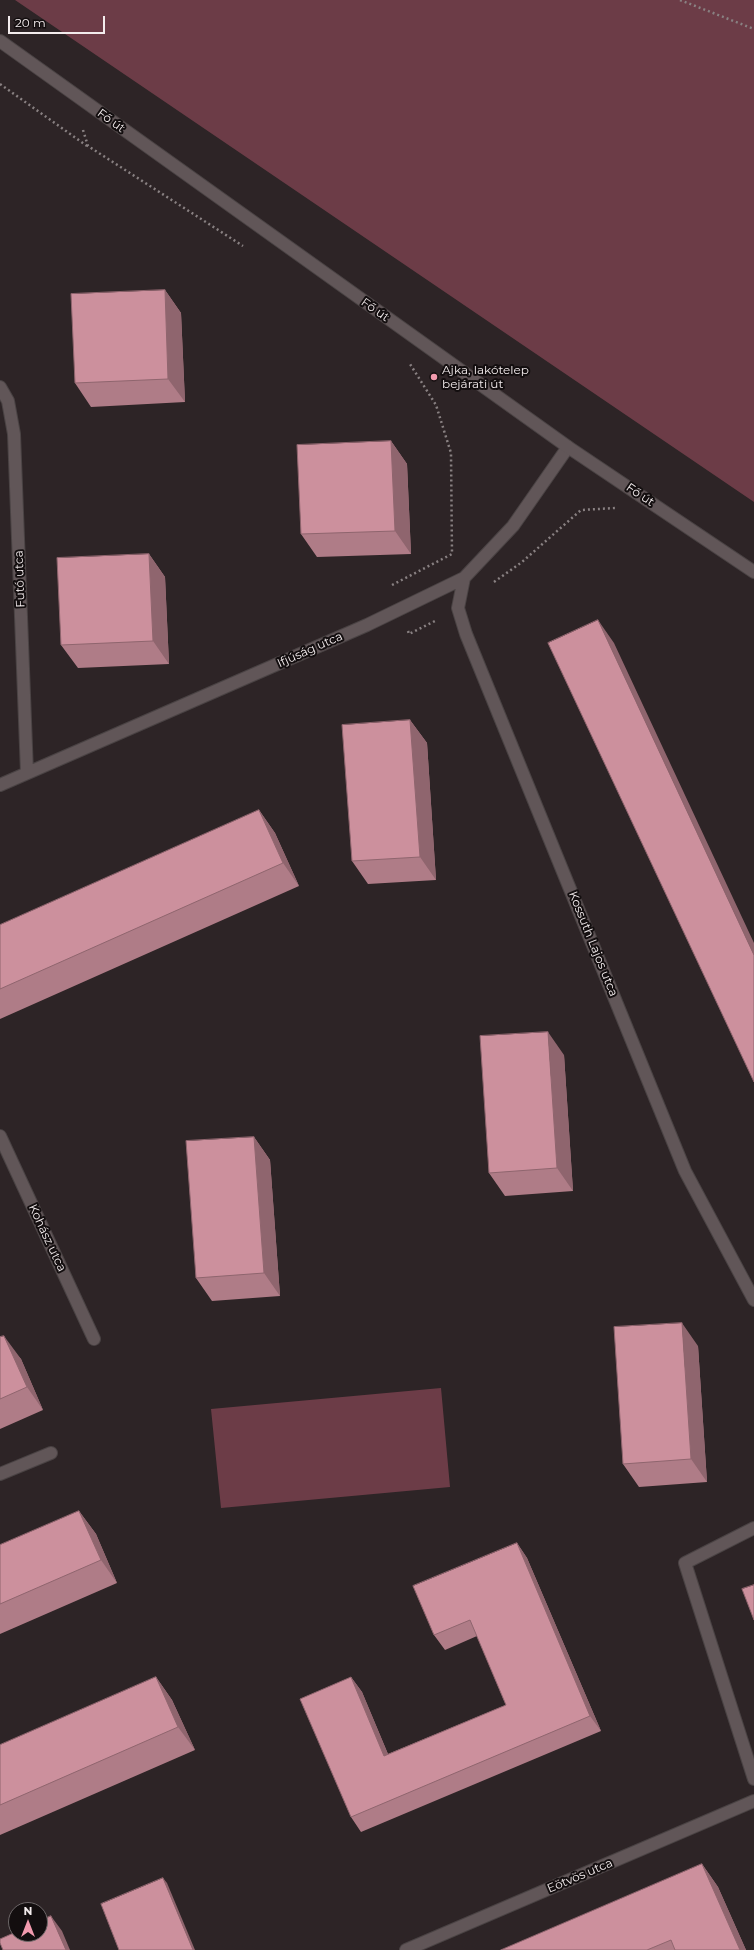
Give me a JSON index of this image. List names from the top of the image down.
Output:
{
  "streets": {
    "street": [
      "Fő út",
      "Futó utca",
      "Ifjúság utca",
      "Kossuth Lajos utca",
      "Kohász utca",
      "Eötvös utca"
    ]
  },
  "crossings": [
    ["Fő út", "Ifjúság utca"],
    ["Futó utca", "Ifjúság utca"],
    ["Ifjúság utca", "Kossuth Lajos utca"]
  ],
  "places": ["Ajka, lakótelep bejárati út"],
  "scale_bar": "20 m",
  "north": "top"
}
